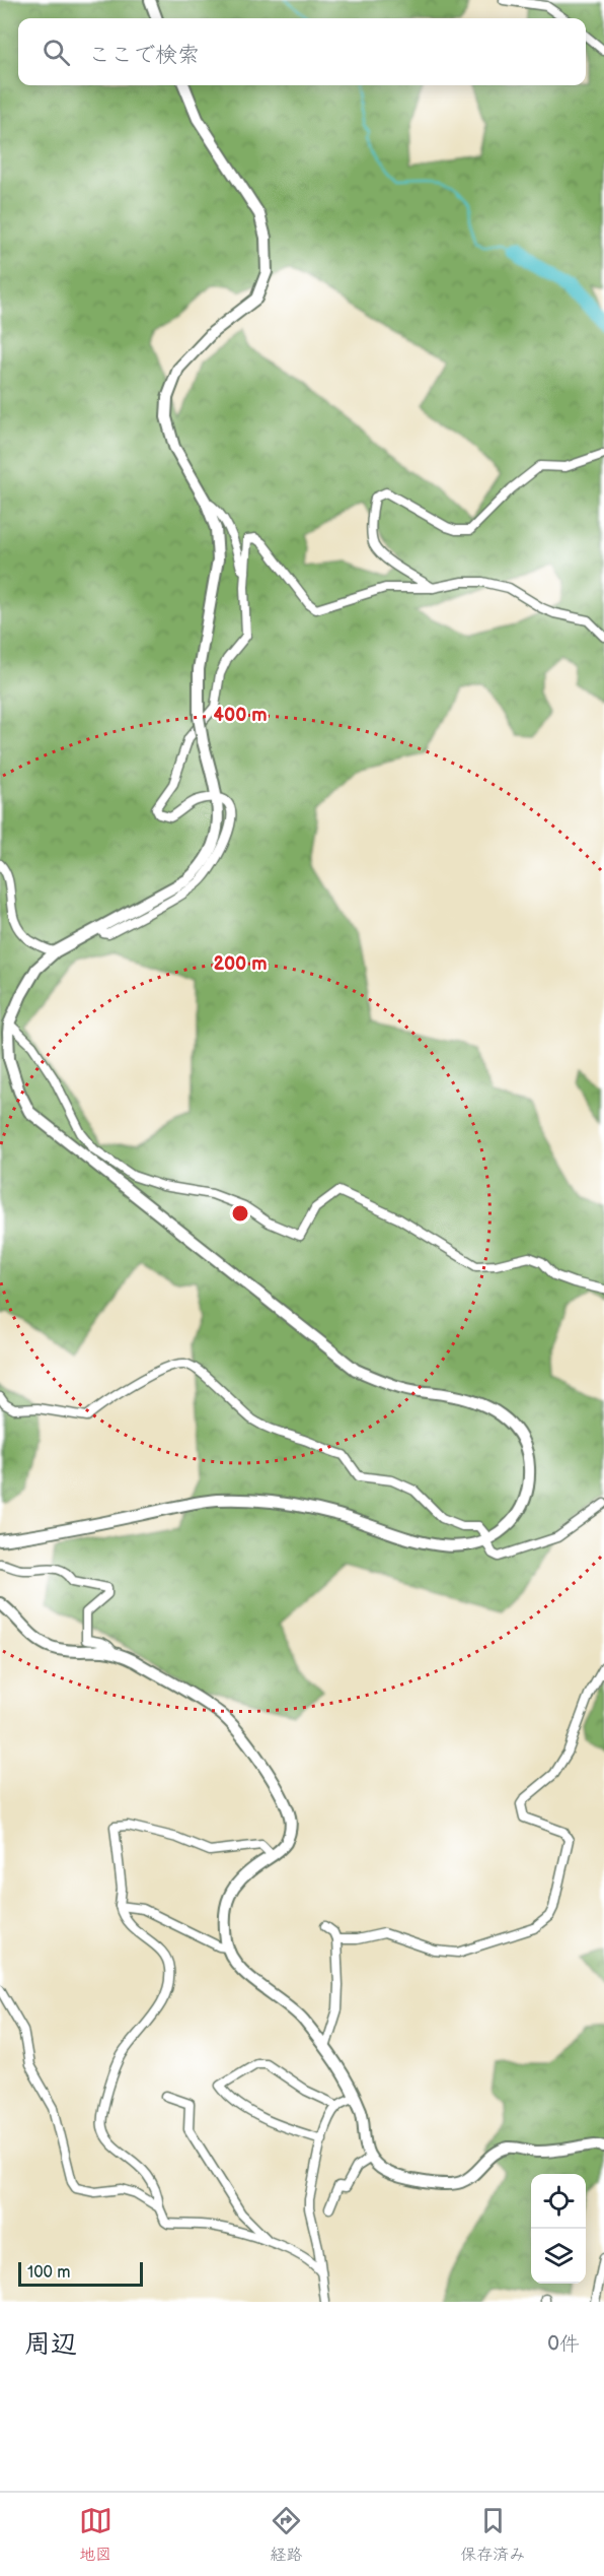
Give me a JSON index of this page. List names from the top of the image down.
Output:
{
  "scale_bar": "100 m",
  "page": {
    "search": "ここで検索",
    "scale": "100 m",
    "heading": ["周辺", "0件"],
    "nav": ["地図", "経路", "保存済み"]
  },
  "rings": ["400 m", "200 m"]
}
